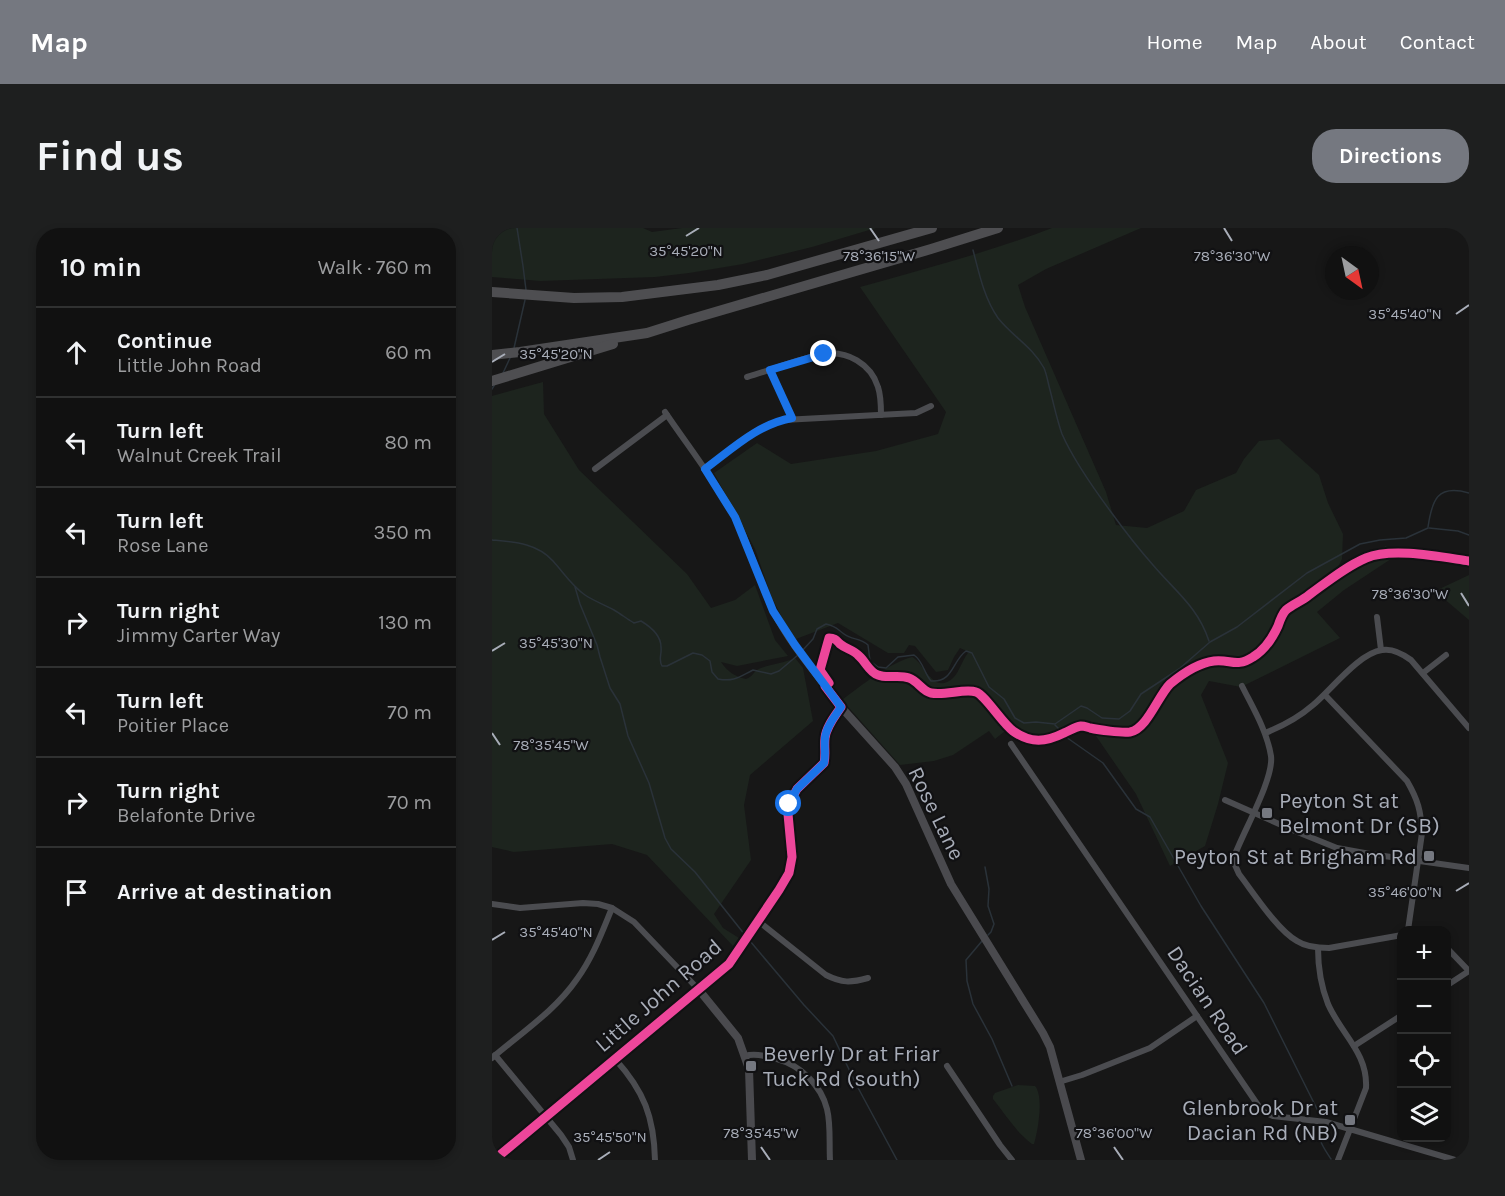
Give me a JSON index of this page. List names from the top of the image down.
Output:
{
  "streets": {
    "street": ["Rose Lane", "Little John Road", "Dacian Road"]
  },
  "places": {
    "transit": [
      "Peyton St at Belmont Dr (SB)",
      "Peyton St at Brigham Rd",
      "Beverly Dr at Friar Tuck Rd (south)",
      "Glenbrook Dr at Dacian Rd (NB)"
    ]
  },
  "north": "bottom right",
  "page": {
    "header": "Map",
    "nav": [
      "Home",
      "Map",
      "About",
      "Contact"
    ],
    "buttons": "Directions",
    "title": "Find us",
    "heading": ["10 min", "Walk · 760 m"],
    "list": [
      ["Continue", "Little John Road", "60 m"],
      ["Turn left", "Walnut Creek Trail", "80 m"],
      ["Turn left", "Rose Lane", "350 m"],
      ["Turn right", "Jimmy Carter Way", "130 m"],
      ["Turn left", "Poitier Place", "70 m"],
      ["Turn right", "Belafonte Drive", "70 m"],
      "Arrive at destination"
    ],
    "map_buttons": ["+", "−"]
  },
  "coordinates": [
    "35°45'20\"N",
    "78°36'15\"W",
    "78°36'30\"W",
    "35°45'40\"N",
    "35°45'30\"N",
    "78°35'45\"W",
    "35°46'00\"N",
    "78°36'00\"W",
    "35°45'50\"N"
  ]
}
